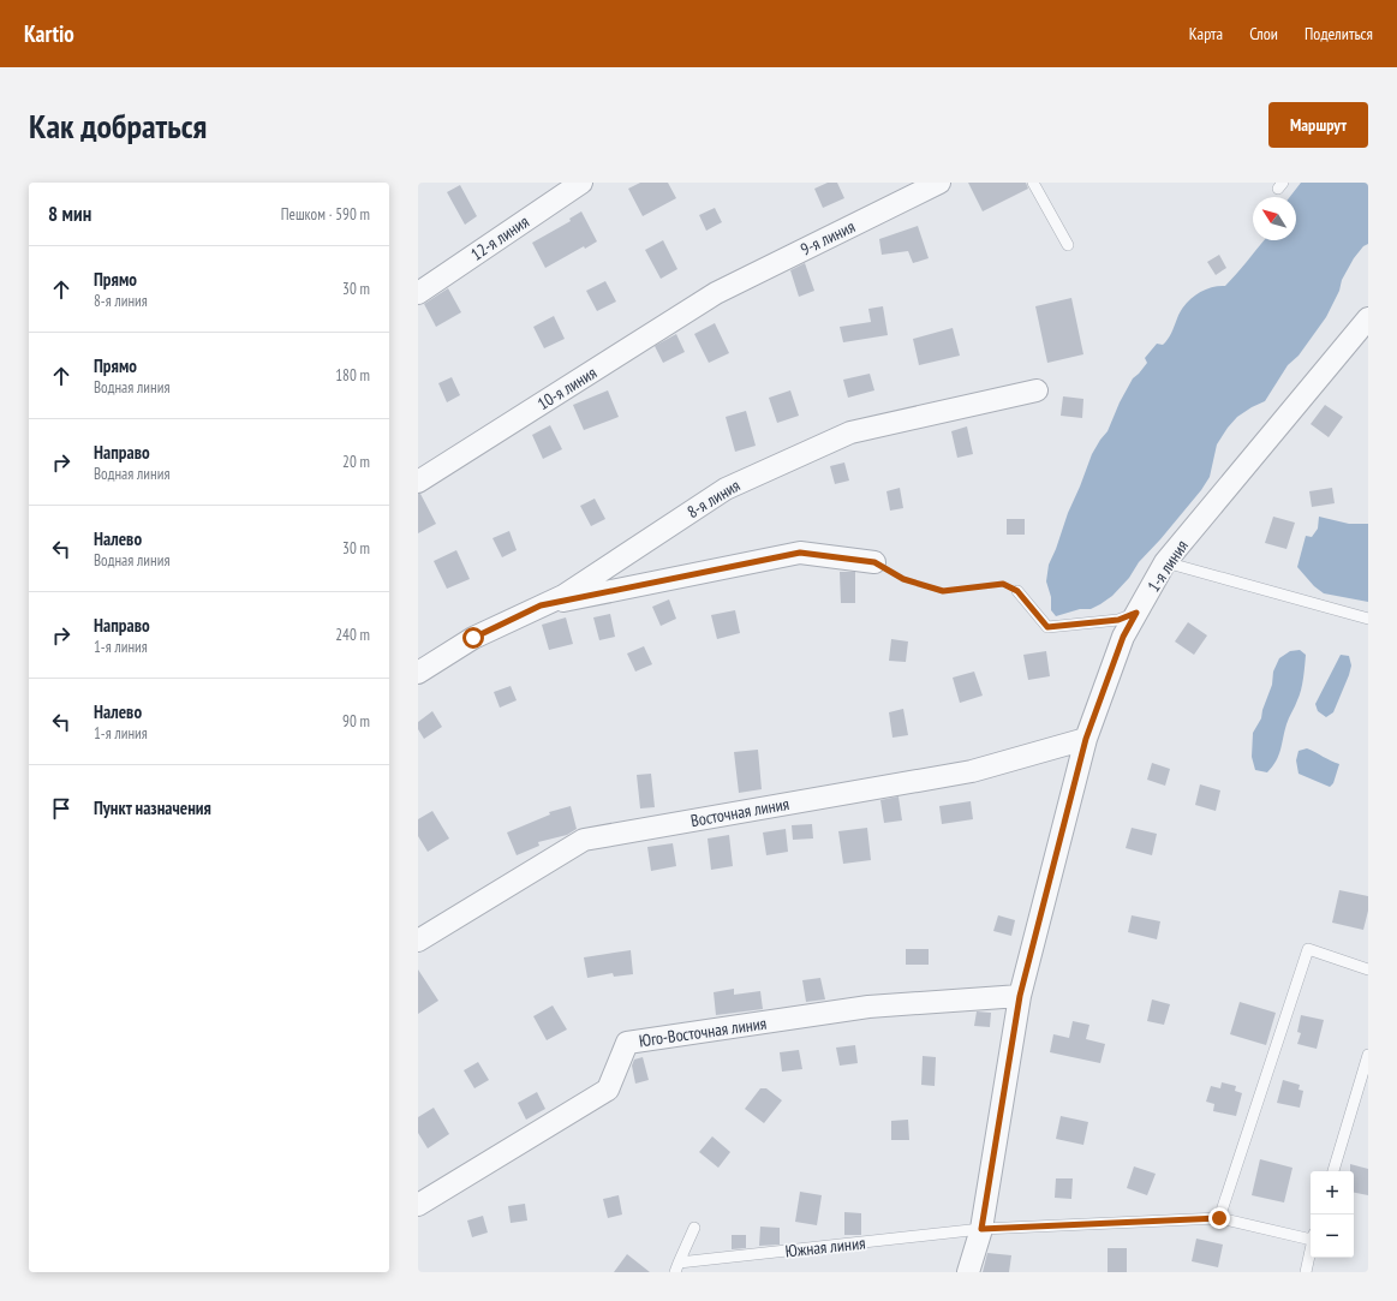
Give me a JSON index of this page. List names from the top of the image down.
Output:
{
  "streets": {
    "street": [
      "12-я линия",
      "9-я линия",
      "10-я линия",
      "8-я линия",
      "1-я линия",
      "Восточная линия",
      "Юго-Восточная линия"
    ],
    "lane": ["Южная линия"]
  },
  "crossings": [
    ["9-я линия", "10-я линия"],
    ["1-я линия", "Восточная линия"],
    ["1-я линия", "Юго-Восточная линия"],
    ["1-я линия", "Южная линия"]
  ],
  "north": "top left",
  "page": {
    "header": "Kartio",
    "nav": ["Карта", "Слои", "Поделиться"],
    "buttons": "Маршрут",
    "title": "Как добраться",
    "heading": ["8 мин", "Пешком · 590 m"],
    "list": [
      ["Прямо", "8-я линия", "30 m"],
      ["Прямо", "Водная линия", "180 m"],
      ["Направо", "Водная линия", "20 m"],
      ["Налево", "Водная линия", "30 m"],
      ["Направо", "1-я линия", "240 m"],
      ["Налево", "1-я линия", "90 m"],
      "Пункт назначения"
    ],
    "map_buttons": ["+", "−"]
  }
}
